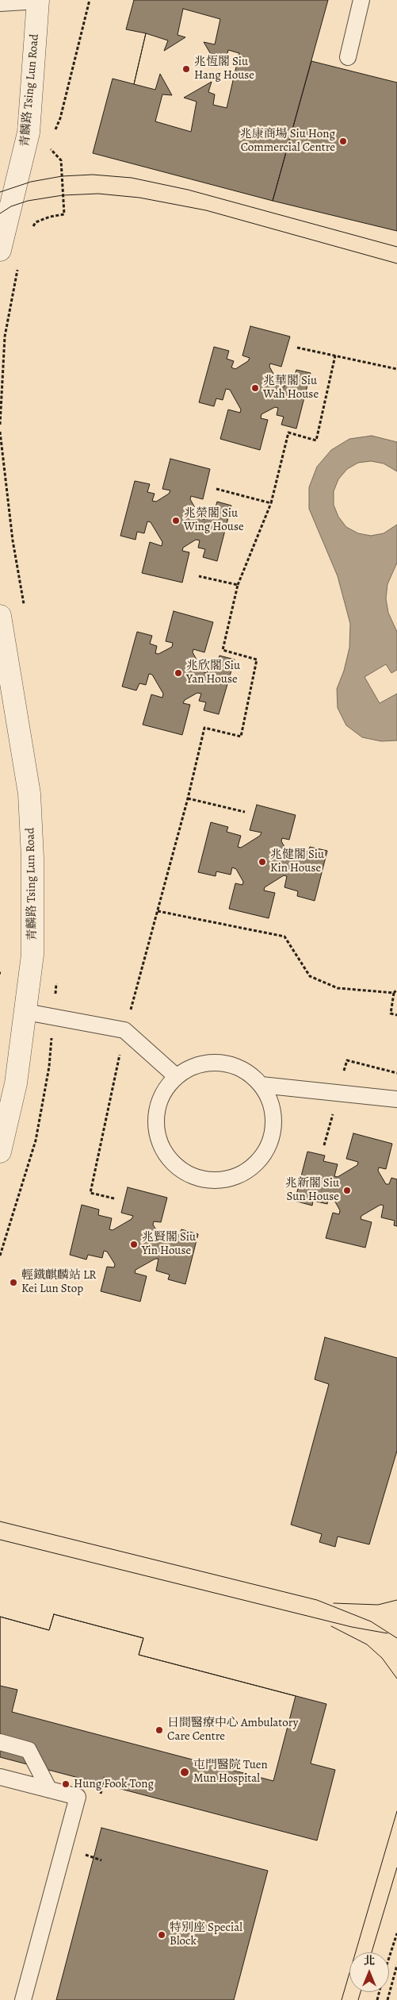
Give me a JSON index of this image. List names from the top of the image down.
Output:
{
  "streets": {
    "street": ["青麟路 Tsing Lun Road"]
  },
  "places": [
    "兆恆閣 Siu Hang House",
    "兆康商場 Siu Hong Commercial Centre",
    "兆華閣 Siu Wah House",
    "兆榮閣 Siu Wing House",
    "兆欣閣 Siu Yan House",
    "兆健閣 Siu Kin House",
    "兆新閣 Siu Sun House",
    "兆賢閣 Siu Yin House",
    "輕鐵麒麟站 LR Kei Lun Stop",
    "日間醫療中心 Ambulatory Care Centre",
    "屯門醫院 Tuen Mun Hospital",
    "Hung Fook Tong",
    "特別座 Special Block"
  ],
  "north": "top"
}
